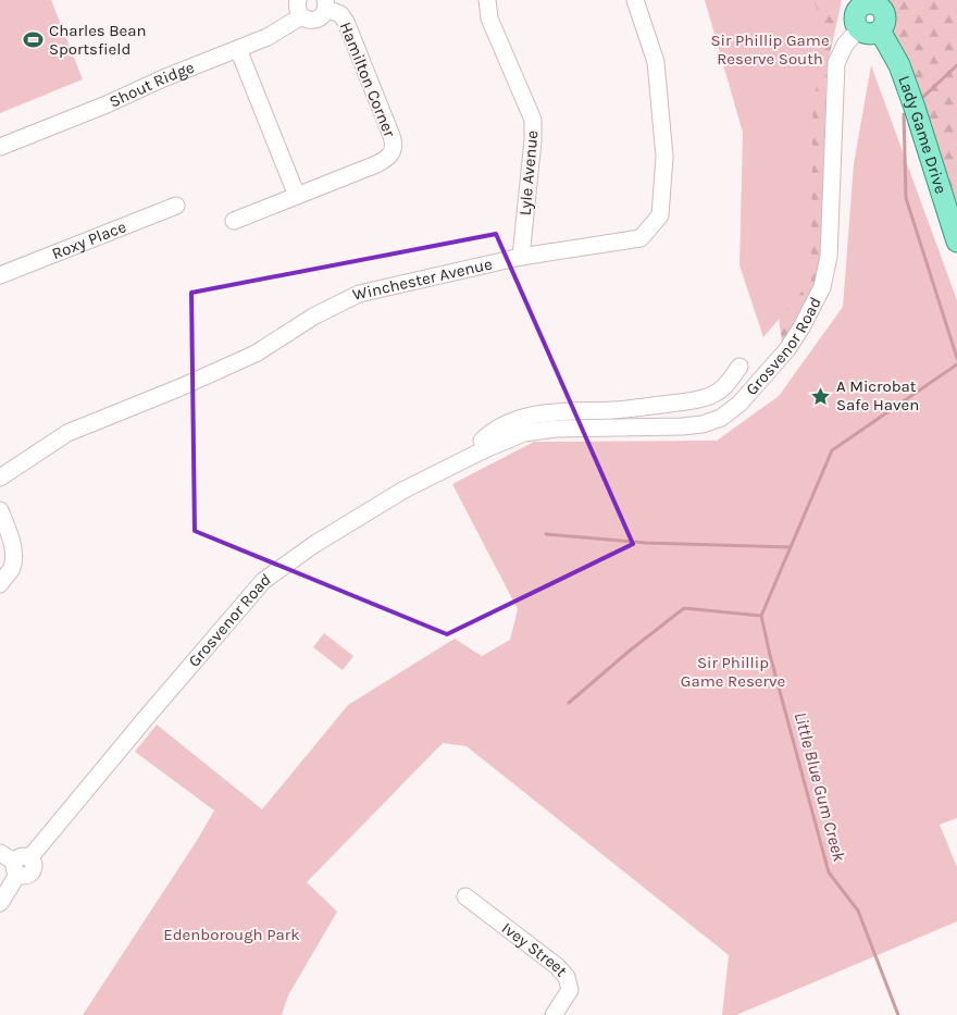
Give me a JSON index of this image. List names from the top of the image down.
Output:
{
  "streets": {
    "main road": ["Lady Game Drive"],
    "street": [
      "Hamilton Corner",
      "Shout Ridge",
      "Lyle Avenue",
      "Roxy Place",
      "Winchester Avenue",
      "Grosvenor Road",
      "Ivey Street"
    ]
  },
  "crossings": [
    ["Lady Game Drive", "Grosvenor Road"],
    ["Lyle Avenue", "Winchester Avenue"]
  ],
  "water": ["Little Blue Gum Creek"],
  "parks": ["Sir Phillip Game Reserve South", "Sir Phillip Game Reserve", "Edenborough Park"],
  "places": {
    "sports": ["Charles Bean Sportsfield"],
    "place": ["A Microbat Safe Haven"]
  }
}
